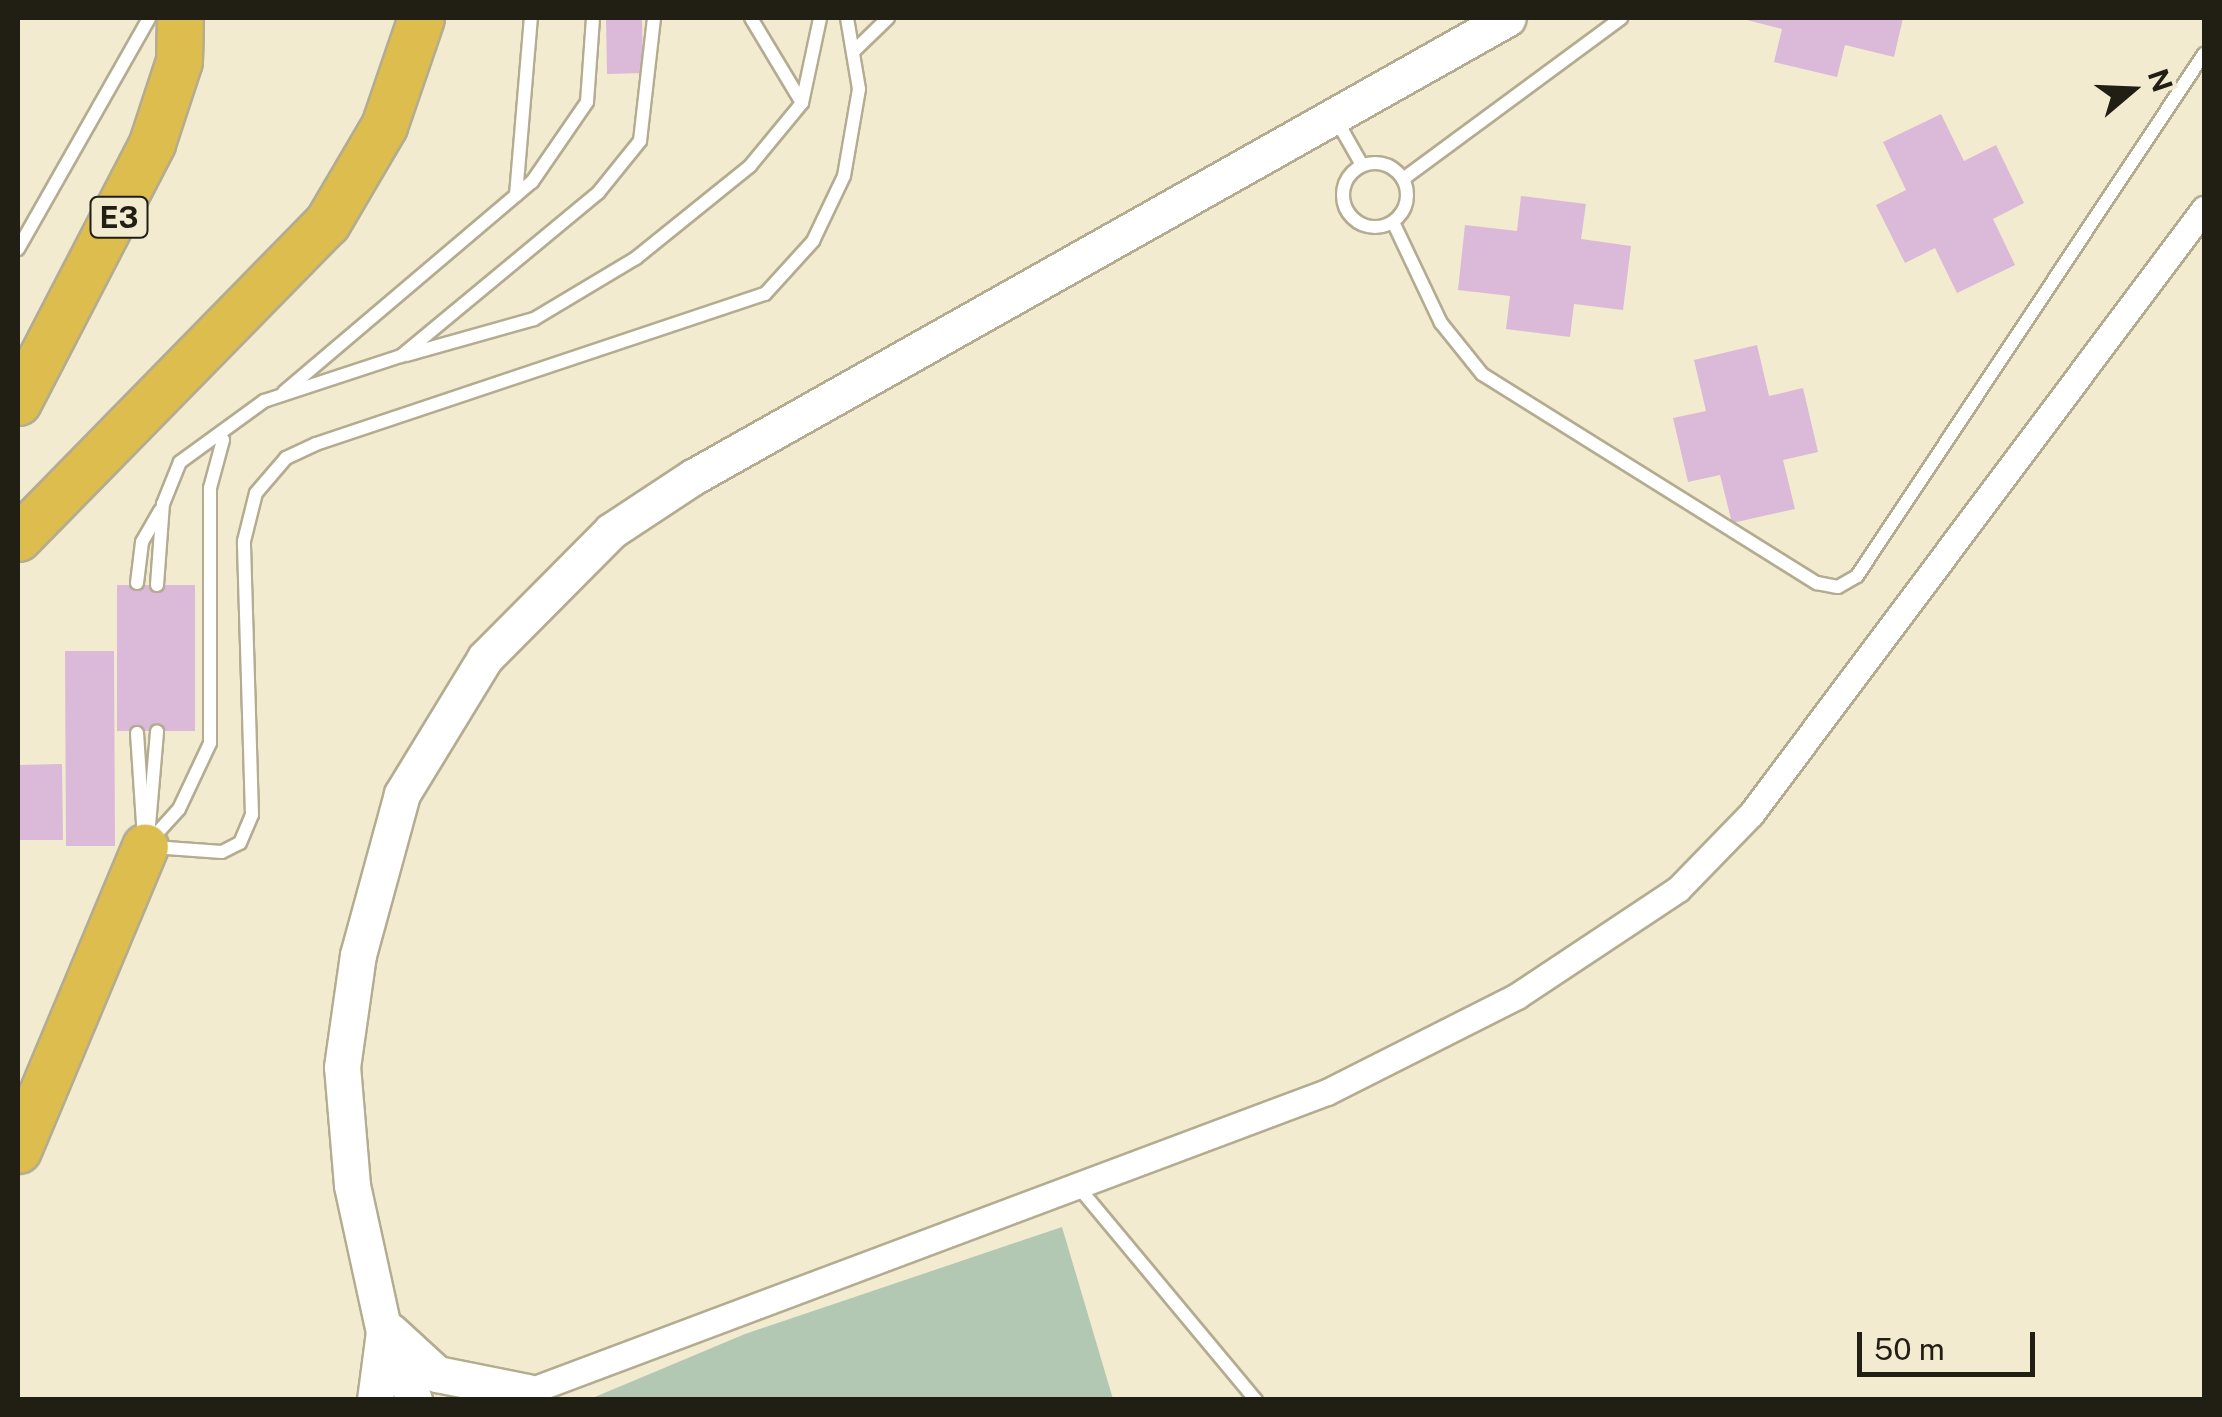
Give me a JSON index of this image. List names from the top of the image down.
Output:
{
  "streets": {
    "highway": ["E3"]
  },
  "scale_bar": "50 m",
  "north": "right"
}
